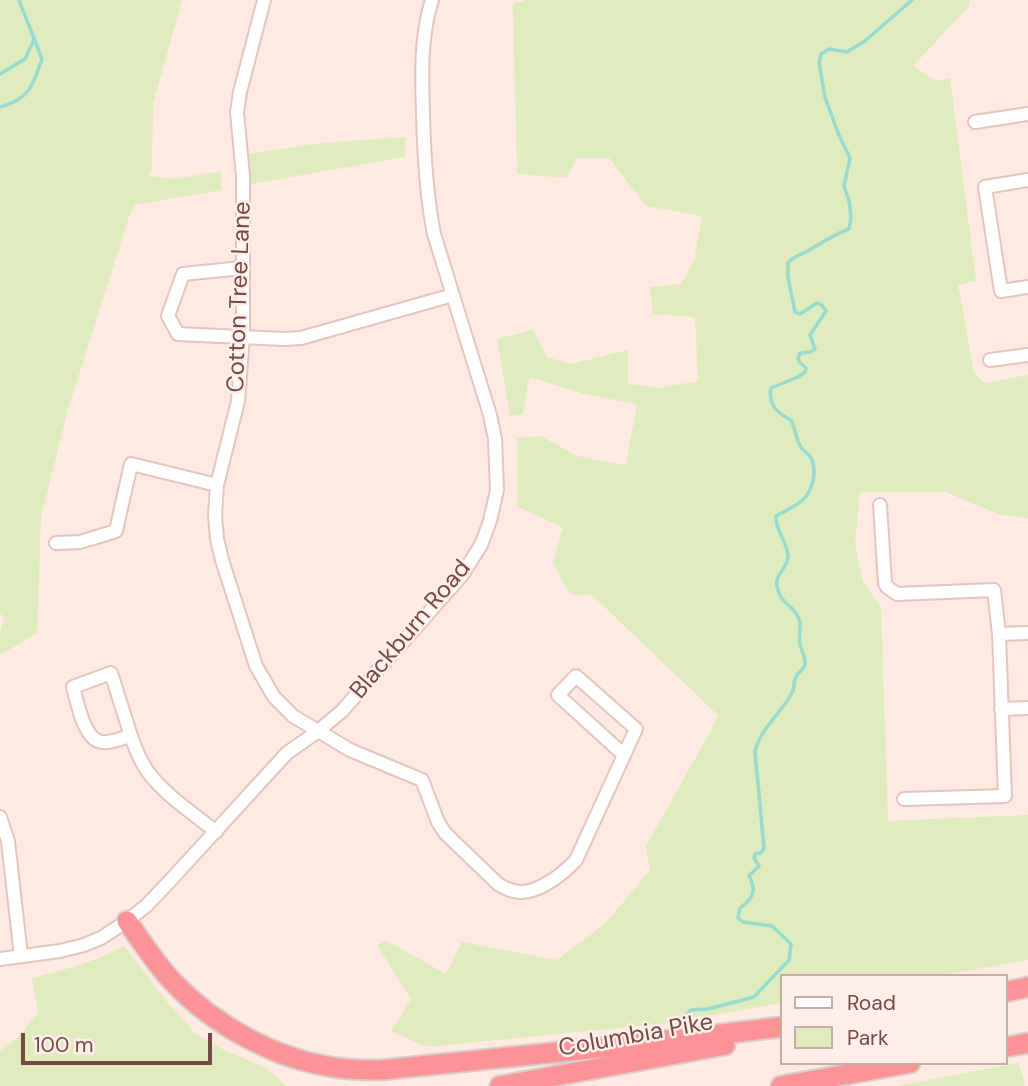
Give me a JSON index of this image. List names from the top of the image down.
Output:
{
  "streets": {
    "highway": ["Columbia Pike"],
    "street": ["Cotton Tree Lane", "Blackburn Road"]
  },
  "crossings": [
    ["Cotton Tree Lane", "Blackburn Road"]
  ],
  "legend": ["Road", "Park"],
  "scale_bar": "100 m"
}
